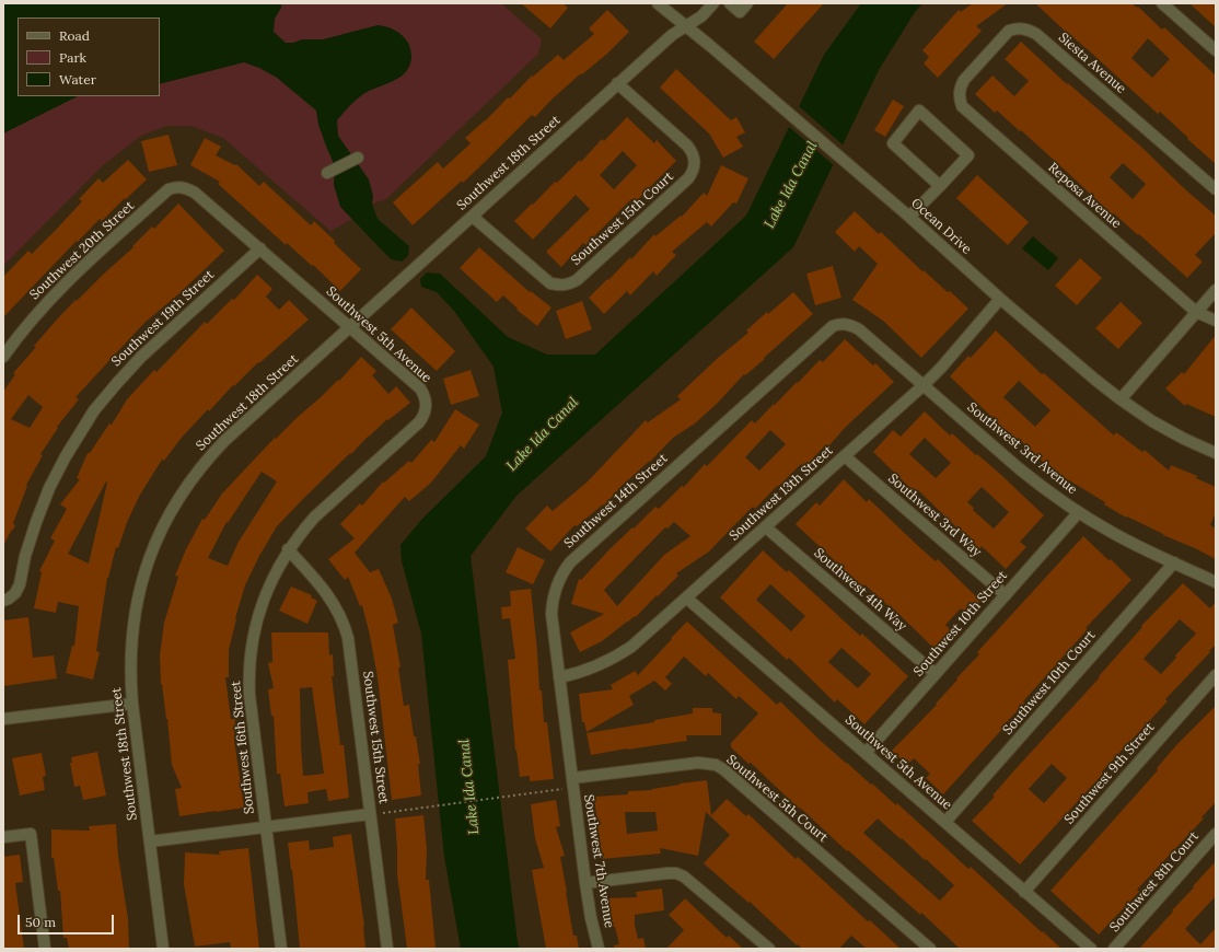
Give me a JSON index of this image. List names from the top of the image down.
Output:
{
  "streets": {
    "street": [
      "Siesta Avenue",
      "Southwest 18th Street",
      "Reposa Avenue",
      "Southwest 15th Court",
      "Ocean Drive",
      "Southwest 20th Street",
      "Southwest 19th Street",
      "Southwest 5th Avenue",
      "Southwest 3rd Avenue",
      "Southwest 13th Street",
      "Southwest 14th Street",
      "Southwest 3rd Way",
      "Southwest 4th Way",
      "Southwest 10th Street",
      "Southwest 10th Court",
      "Southwest 15th Street",
      "Southwest 16th Street",
      "Southwest 9th Street",
      "Southwest 5th Court",
      "Southwest 7th Avenue",
      "Southwest 8th Court"
    ]
  },
  "crossings": [
    ["Siesta Avenue", "Reposa Avenue"],
    ["Southwest 18th Street", "Southwest 15th Court"],
    ["Southwest 18th Street", "Ocean Drive"],
    ["Southwest 18th Street", "Southwest 5th Avenue"],
    ["Ocean Drive", "Southwest 13th Street"],
    ["Southwest 20th Street", "Southwest 5th Avenue"],
    ["Southwest 19th Street", "Southwest 5th Avenue"],
    ["Southwest 5th Avenue", "Southwest 13th Street"],
    ["Southwest 5th Avenue", "Southwest 10th Street"],
    ["Southwest 5th Avenue", "Southwest 10th Court"],
    ["Southwest 5th Avenue", "Southwest 15th Street"],
    ["Southwest 5th Avenue", "Southwest 16th Street"],
    ["Southwest 5th Avenue", "Southwest 9th Street"],
    ["Southwest 3rd Avenue", "Southwest 13th Street"],
    ["Southwest 3rd Avenue", "Southwest 14th Street"],
    ["Southwest 3rd Avenue", "Southwest 10th Street"],
    ["Southwest 3rd Avenue", "Southwest 10th Court"],
    ["Southwest 13th Street", "Southwest 14th Street"],
    ["Southwest 13th Street", "Southwest 3rd Way"],
    ["Southwest 13th Street", "Southwest 4th Way"],
    ["Southwest 14th Street", "Southwest 5th Court"],
    ["Southwest 14th Street", "Southwest 7th Avenue"],
    ["Southwest 3rd Way", "Southwest 10th Street"],
    ["Southwest 4th Way", "Southwest 10th Street"],
    ["Southwest 15th Street", "Southwest 16th Street"],
    ["Southwest 5th Court", "Southwest 7th Avenue"]
  ],
  "water": ["Lake Ida Canal"],
  "legend": ["Road", "Park", "Water"],
  "scale_bar": "50 m"
}
